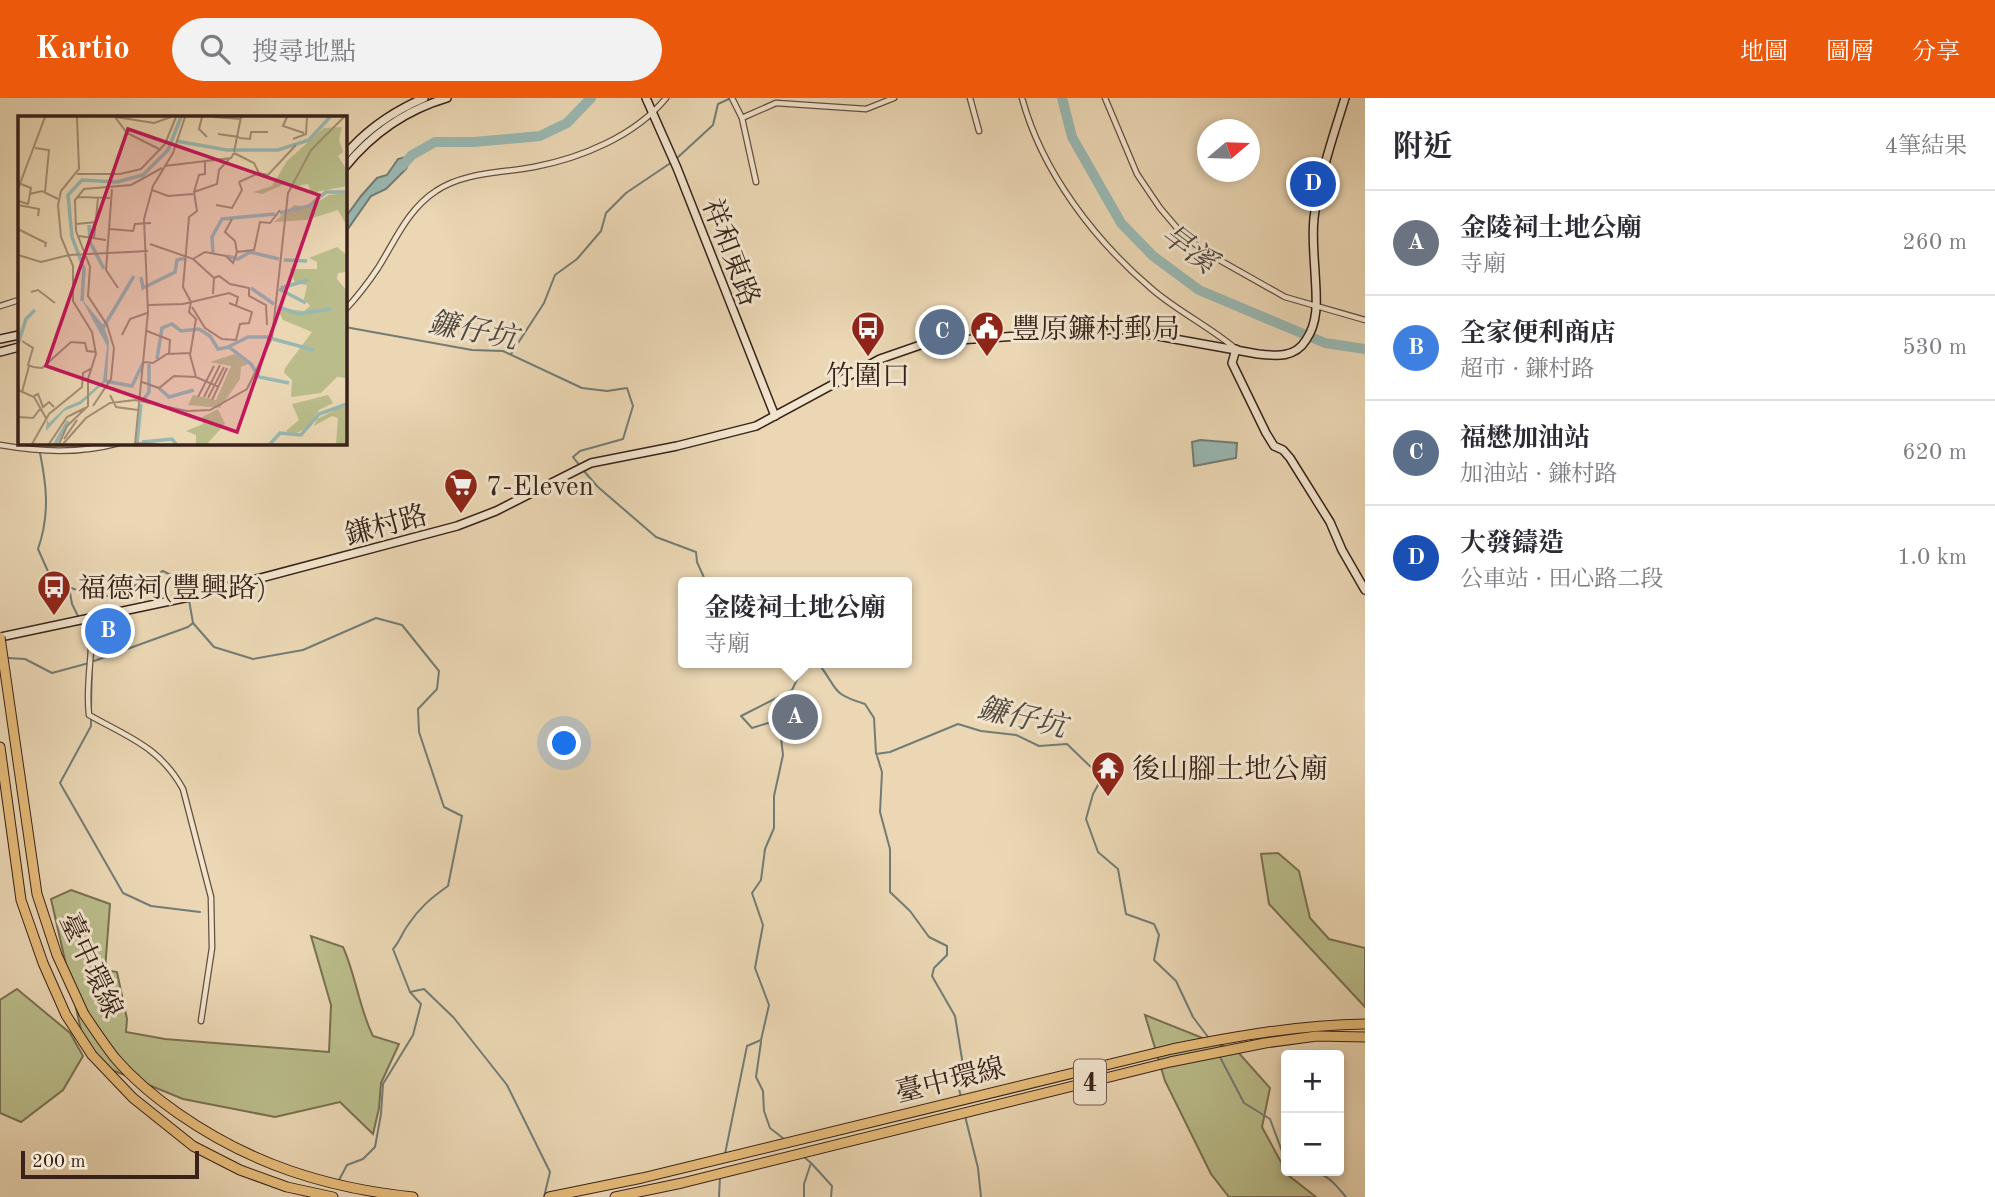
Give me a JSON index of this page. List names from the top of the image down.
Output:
{
  "streets": {
    "highway": ["臺中環線", "4"],
    "street": ["祥和東路", "鎌村路"]
  },
  "crossings": [
    ["祥和東路", "鎌村路"],
    ["鎌村路", "臺中環線"]
  ],
  "water": ["旱溪", "鐮仔坑"],
  "places": {
    "bus stop": ["竹圍口", "福德祠(豐興路)"],
    "public building": ["豐原鐮村郵局"],
    "supermarket": ["7-Eleven"],
    "temple": ["後山腳土地公廟"]
  },
  "scale_bar": "200 m",
  "north": "right",
  "page": {
    "header": "Kartio",
    "search": "搜尋地點",
    "nav": ["地圖", "圖層", "分享"],
    "heading": ["附近", "4筆結果"],
    "pins": [
      "D",
      "C",
      "B",
      "A"
    ],
    "list": [
      {
        "mark": "A",
        "name": "金陵祠土地公廟",
        "note": "寺廟",
        "value": "260 m"
      },
      {
        "mark": "B",
        "name": "全家便利商店",
        "note": "超市 · 鎌村路",
        "value": "530 m"
      },
      {
        "mark": "C",
        "name": "福懋加油站",
        "note": "加油站 · 鎌村路",
        "value": "620 m"
      },
      {
        "mark": "D",
        "name": "大發鑄造",
        "note": "公車站 · 田心路二段",
        "value": "1.0 km"
      }
    ],
    "popup": ["金陵祠土地公廟", "寺廟"],
    "map_buttons": ["+", "−"],
    "scale": "200 m"
  }
}
